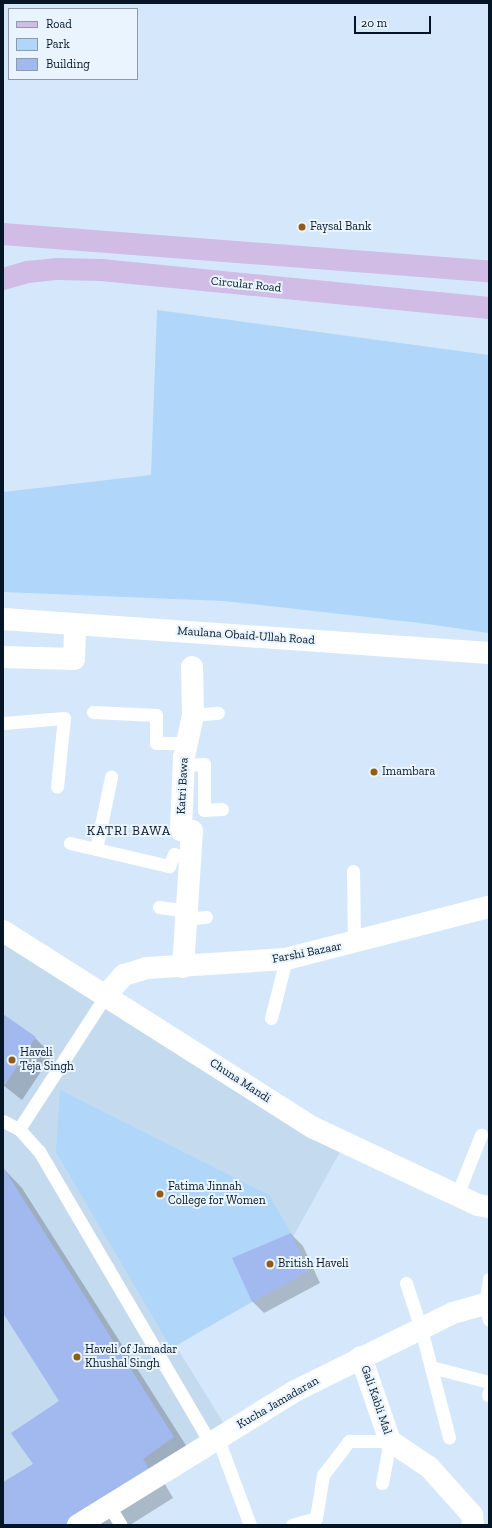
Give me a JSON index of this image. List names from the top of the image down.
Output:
{
  "streets": {
    "main road": ["Circular Road"],
    "street": [
      "Maulana Obaid-Ullah Road",
      "Katri Bawa",
      "Farshi Bazaar",
      "Chuna Mandi",
      "Gali Kabli Mal",
      "Kucha Jamadaran"
    ]
  },
  "crossings": [
    ["Katri Bawa", "Farshi Bazaar"],
    ["Farshi Bazaar", "Chuna Mandi"],
    ["Gali Kabli Mal", "Kucha Jamadaran"]
  ],
  "districts": ["KATRI BAWA"],
  "places": [
    "Faysal Bank",
    "Imambara",
    "Haveli Teja Singh",
    "Fatima Jinnah College for Women",
    "British Haveli",
    "Haveli of Jamadar Khushal Singh"
  ],
  "legend": ["Road", "Park", "Building"],
  "scale_bar": "20 m"
}
